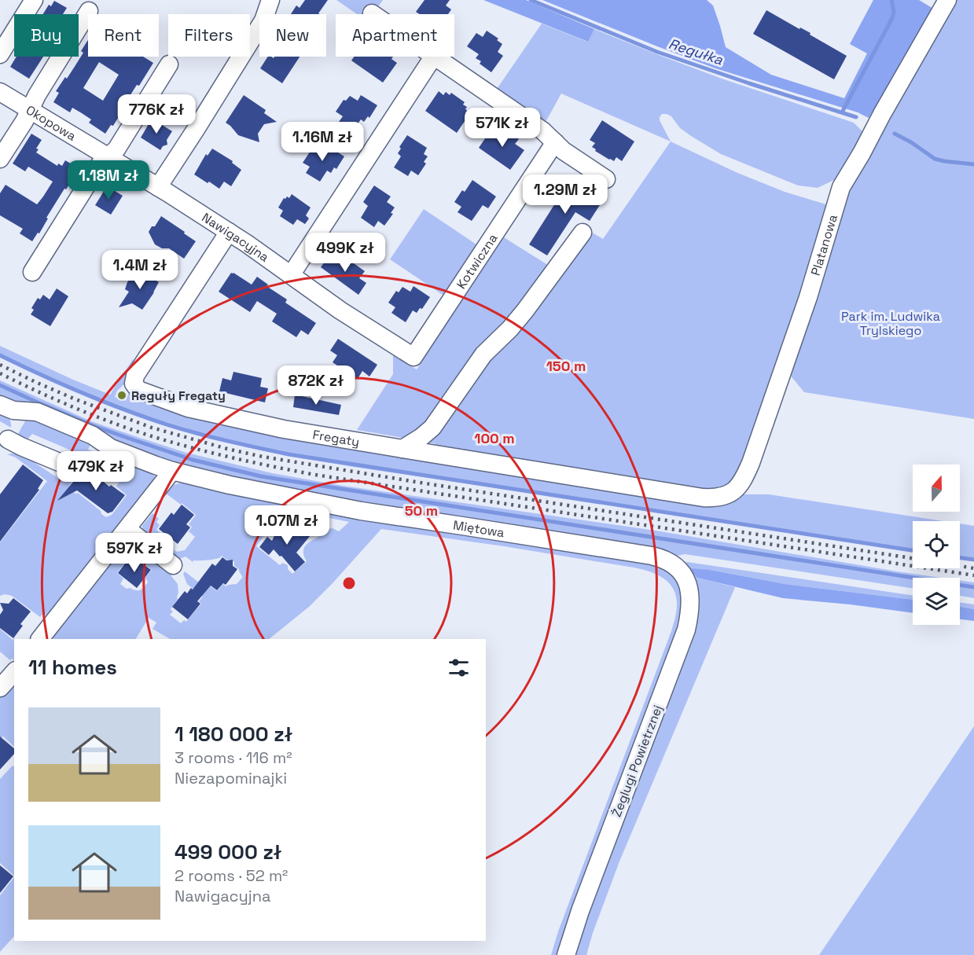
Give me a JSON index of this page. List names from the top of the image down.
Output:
{
  "streets": {
    "street": [
      "Okopowa",
      "Nawigacyjna",
      "Platanowa",
      "Kotwiczna",
      "Fregaty",
      "Miętowa",
      "Żeglugi Powietrznej"
    ]
  },
  "crossings": [
    ["Okopowa", "Nawigacyjna"],
    ["Nawigacyjna", "Kotwiczna"],
    ["Nawigacyjna", "Fregaty"],
    ["Platanowa", "Fregaty"],
    ["Miętowa", "Żeglugi Powietrznej"]
  ],
  "water": ["Regułka"],
  "parks": ["Park im. Ludwika Trylskiego"],
  "places": ["Reguły Fregaty"],
  "north": "top",
  "page": {
    "chip": [
      "Buy",
      "Rent",
      "Filters",
      "New",
      "Apartment"
    ],
    "price": [
      "776K zł",
      "571K zł",
      "1.16M zł",
      "1.18M zł",
      "1.29M zł",
      "499K zł",
      "1.4M zł",
      "872K zł",
      "479K zł",
      "1.07M zł",
      "597K zł"
    ],
    "heading": "11 homes",
    "list": [
      {
        "name": "1 180 000 zł",
        "note": "3 rooms · 116 m² · Niezapominajki"
      },
      {
        "name": "499 000 zł",
        "note": "2 rooms · 52 m² · Nawigacyjna"
      }
    ]
  },
  "rings": ["150 m", "100 m", "50 m"]
}
